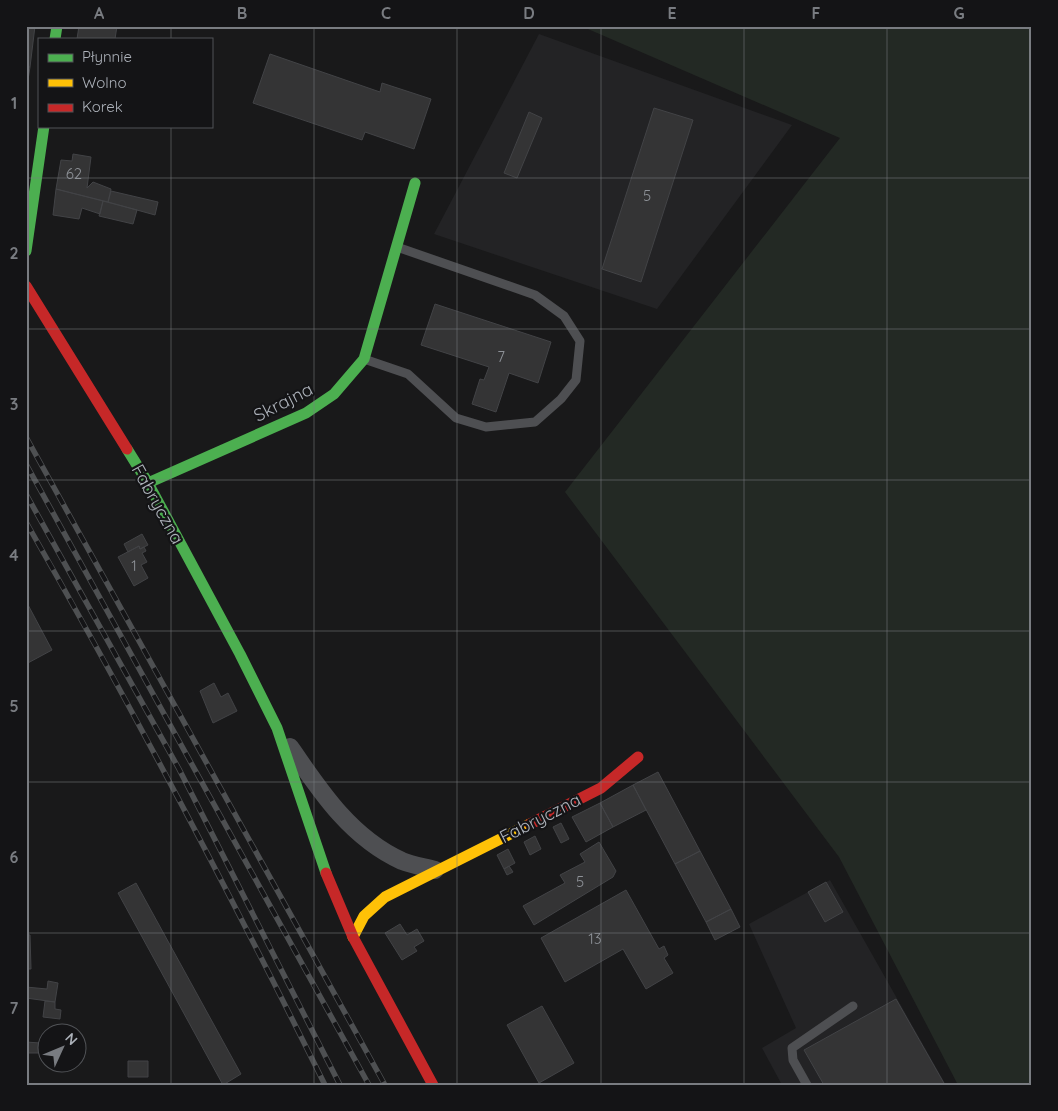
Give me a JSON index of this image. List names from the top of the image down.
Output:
{
  "streets": {
    "street": ["Skrajna", "Fabryczna"]
  },
  "crossings": [
    ["Skrajna", "Fabryczna"]
  ],
  "house_numbers": [
    "62",
    "5",
    "7",
    "1",
    "5",
    "13"
  ],
  "legend": ["Płynnie", "Wolno", "Korek"],
  "north": "top right",
  "grid": {
    "columns": [
      "A",
      "B",
      "C",
      "D",
      "E",
      "F",
      "G"
    ],
    "rows": [
      "1",
      "2",
      "3",
      "4",
      "5",
      "6",
      "7"
    ]
  }
}
